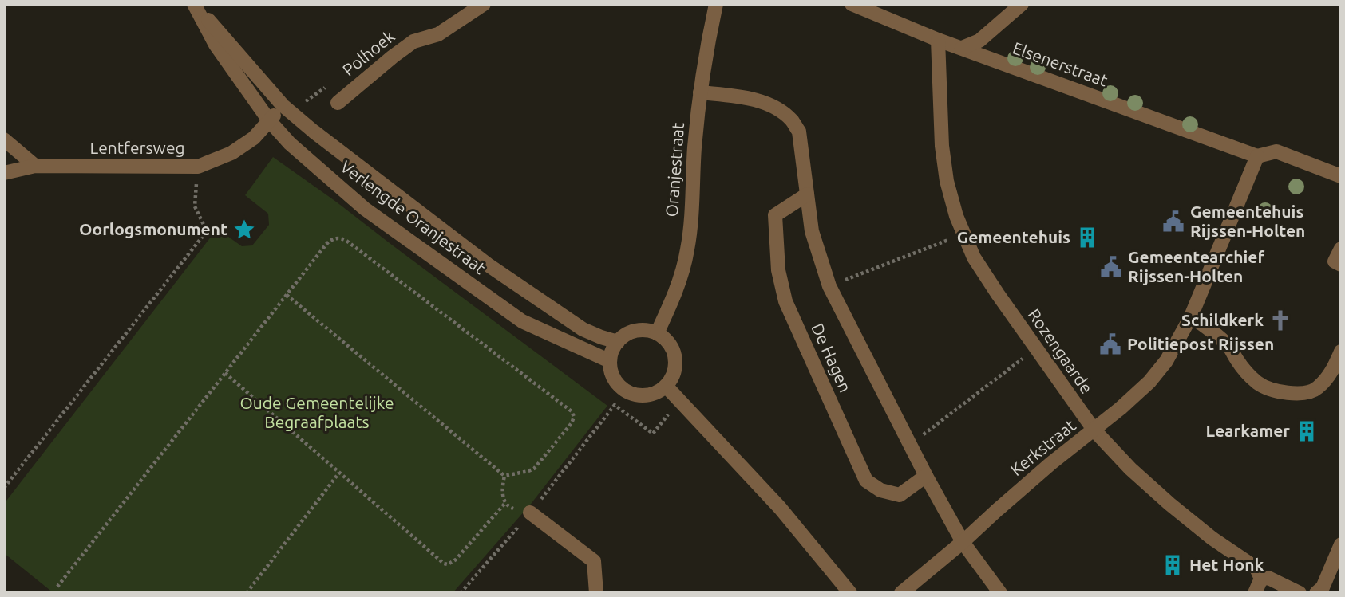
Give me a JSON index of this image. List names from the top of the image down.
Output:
{
  "streets": {
    "street": [
      "Polhoek",
      "Elsenerstraat",
      "Lentfersweg",
      "Oranjestraat",
      "Verlengde Oranjestraat",
      "Rozengaarde",
      "De Hagen",
      "Kerkstraat"
    ]
  },
  "crossings": [
    ["Elsenerstraat", "Rozengaarde"],
    ["Elsenerstraat", "Kerkstraat"],
    ["Lentfersweg", "Verlengde Oranjestraat"],
    ["Oranjestraat", "Verlengde Oranjestraat"],
    ["Oranjestraat", "De Hagen"],
    ["Rozengaarde", "Kerkstraat"],
    ["De Hagen", "Kerkstraat"]
  ],
  "parks": ["Oude Gemeentelijke Begraafplaats"],
  "places": {
    "public building": ["Gemeentehuis Rijssen-Holten", "Gemeentearchief Rijssen-Holten", "Politiepost Rijssen"],
    "place": ["Oorlogsmonument"],
    "building": ["Gemeentehuis", "Learkamer", "Het Honk"],
    "church": ["Schildkerk"]
  }
}
